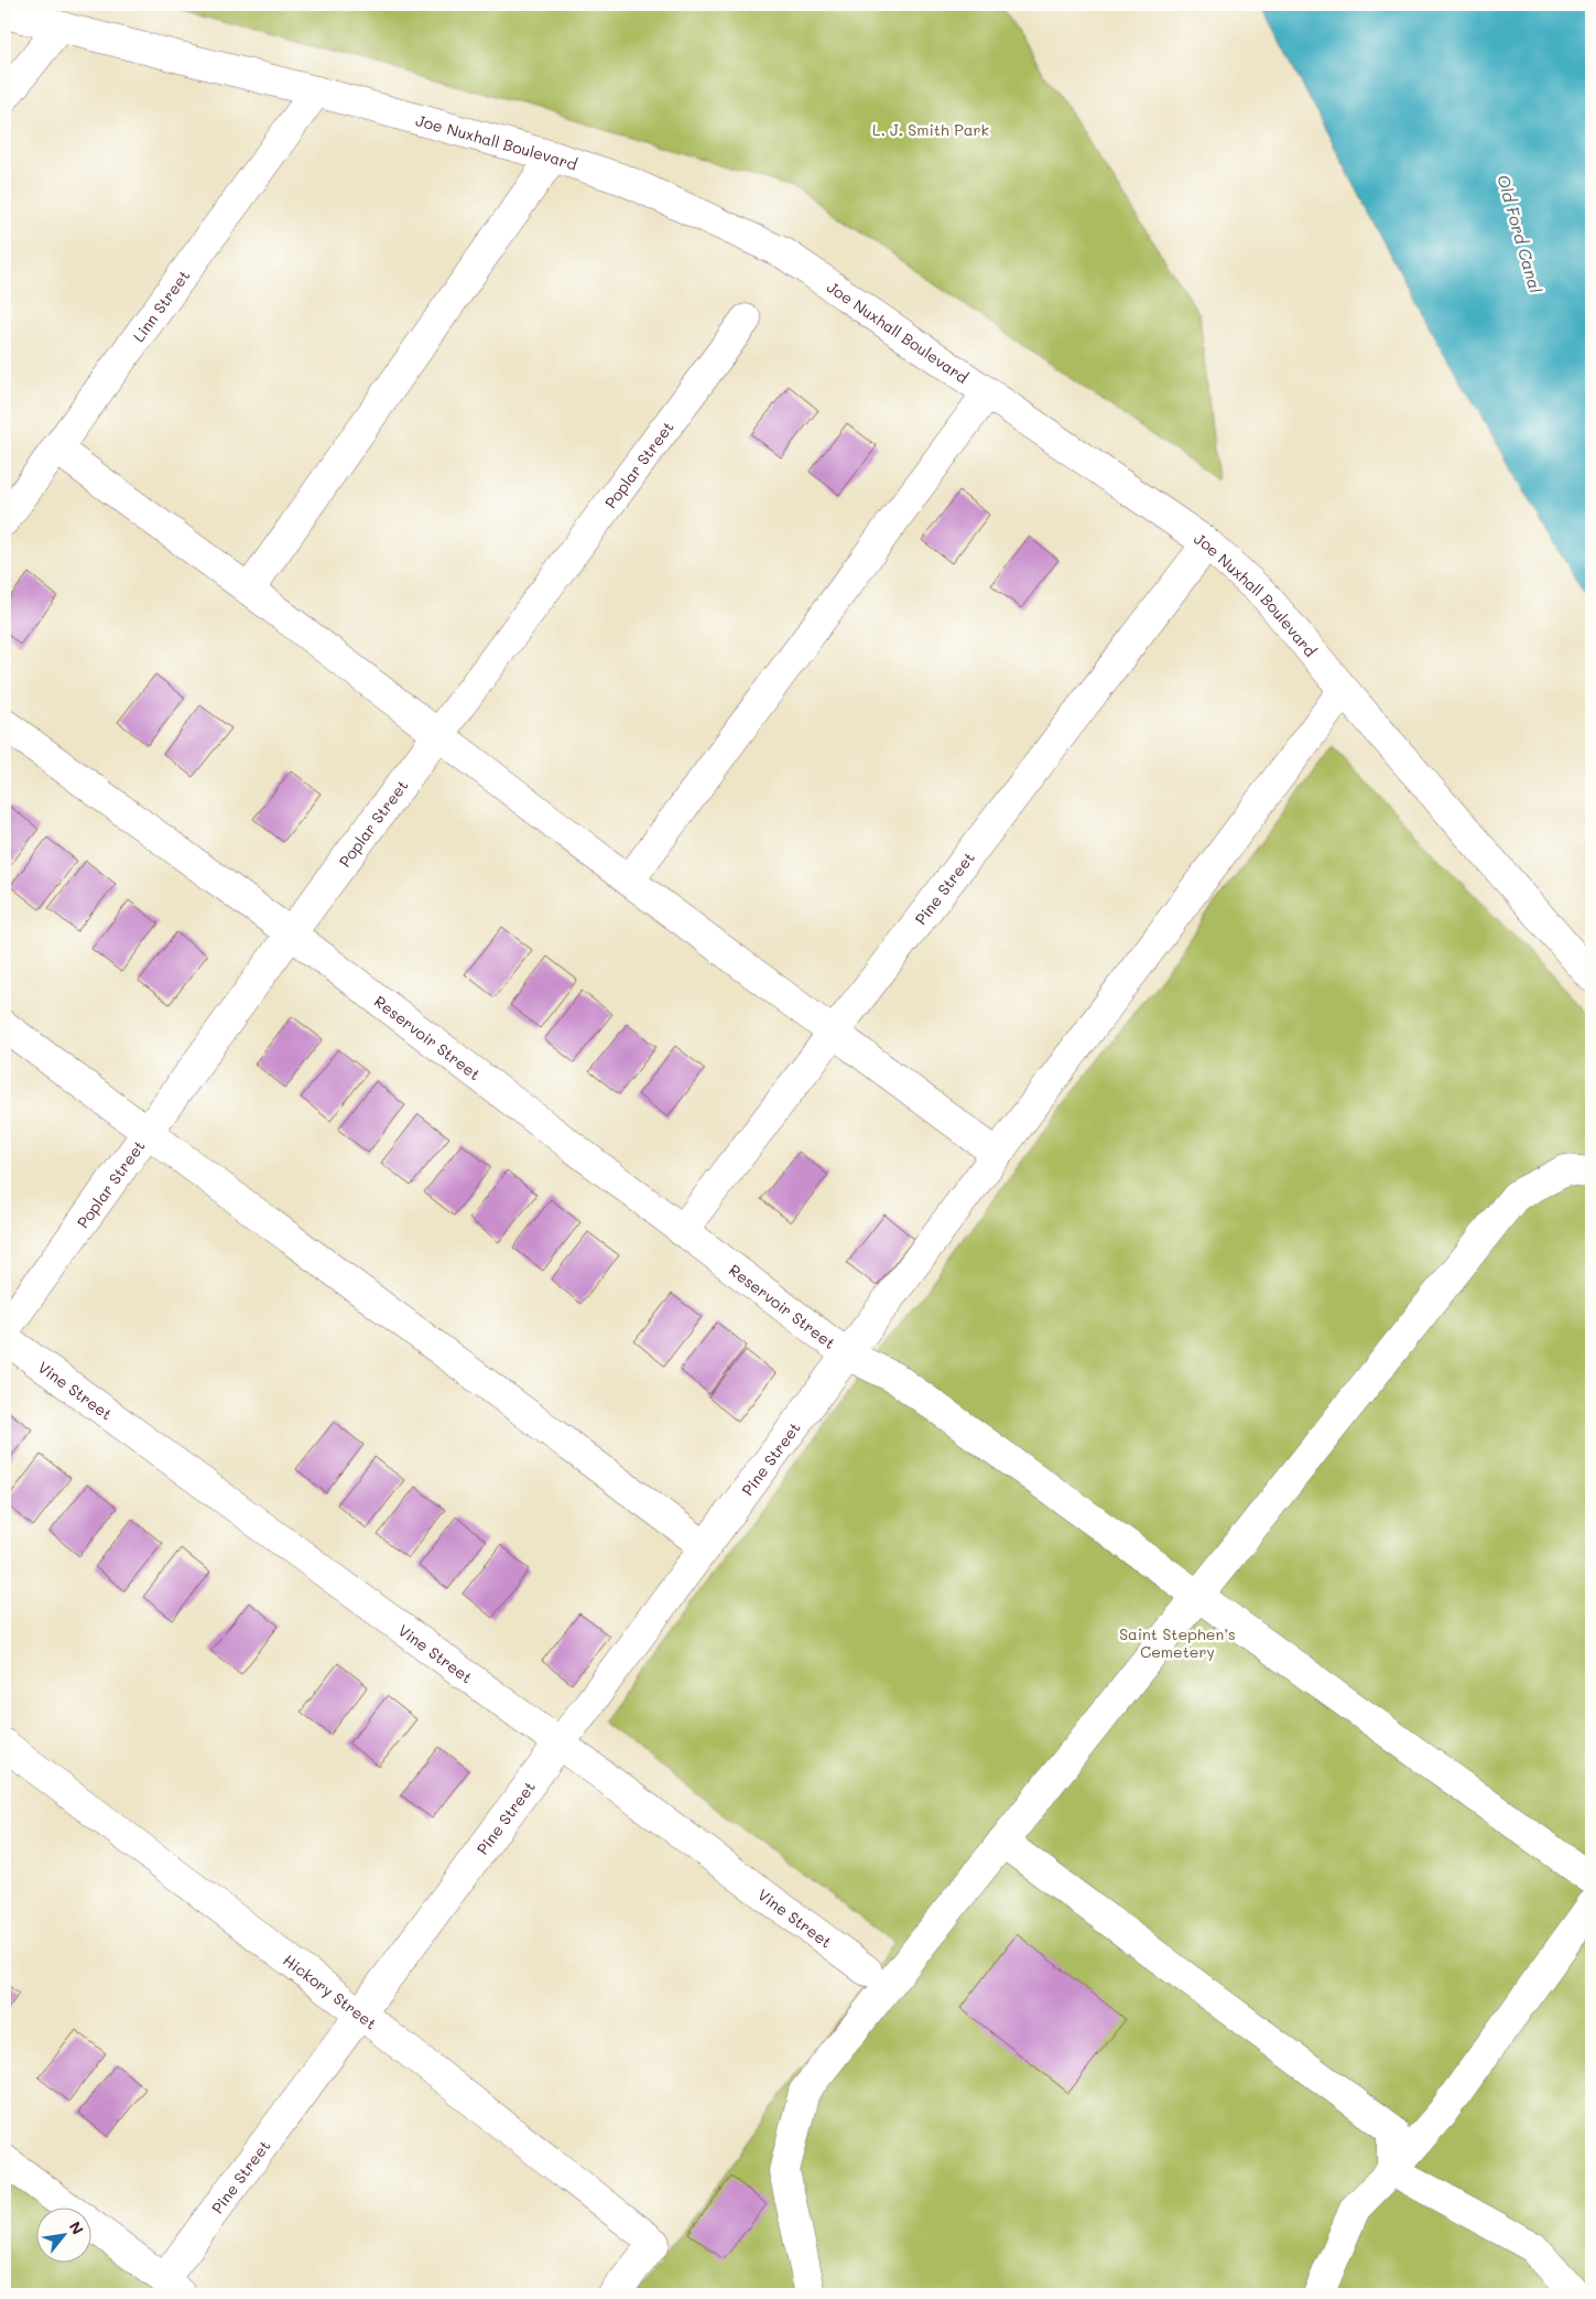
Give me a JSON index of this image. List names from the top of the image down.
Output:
{
  "streets": {
    "street": [
      "Joe Nuxhall Boulevard",
      "Linn Street",
      "Poplar Street",
      "Pine Street",
      "Reservoir Street",
      "Vine Street",
      "Hickory Street"
    ]
  },
  "crossings": [
    ["Joe Nuxhall Boulevard", "Linn Street"],
    ["Joe Nuxhall Boulevard", "Pine Street"],
    ["Poplar Street", "Reservoir Street"],
    ["Pine Street", "Reservoir Street"],
    ["Pine Street", "Vine Street"],
    ["Pine Street", "Hickory Street"]
  ],
  "water": ["Old Ford Canal"],
  "parks": ["L. J. Smith Park", "Saint Stephen’s Cemetery"],
  "north": "top right"
}
